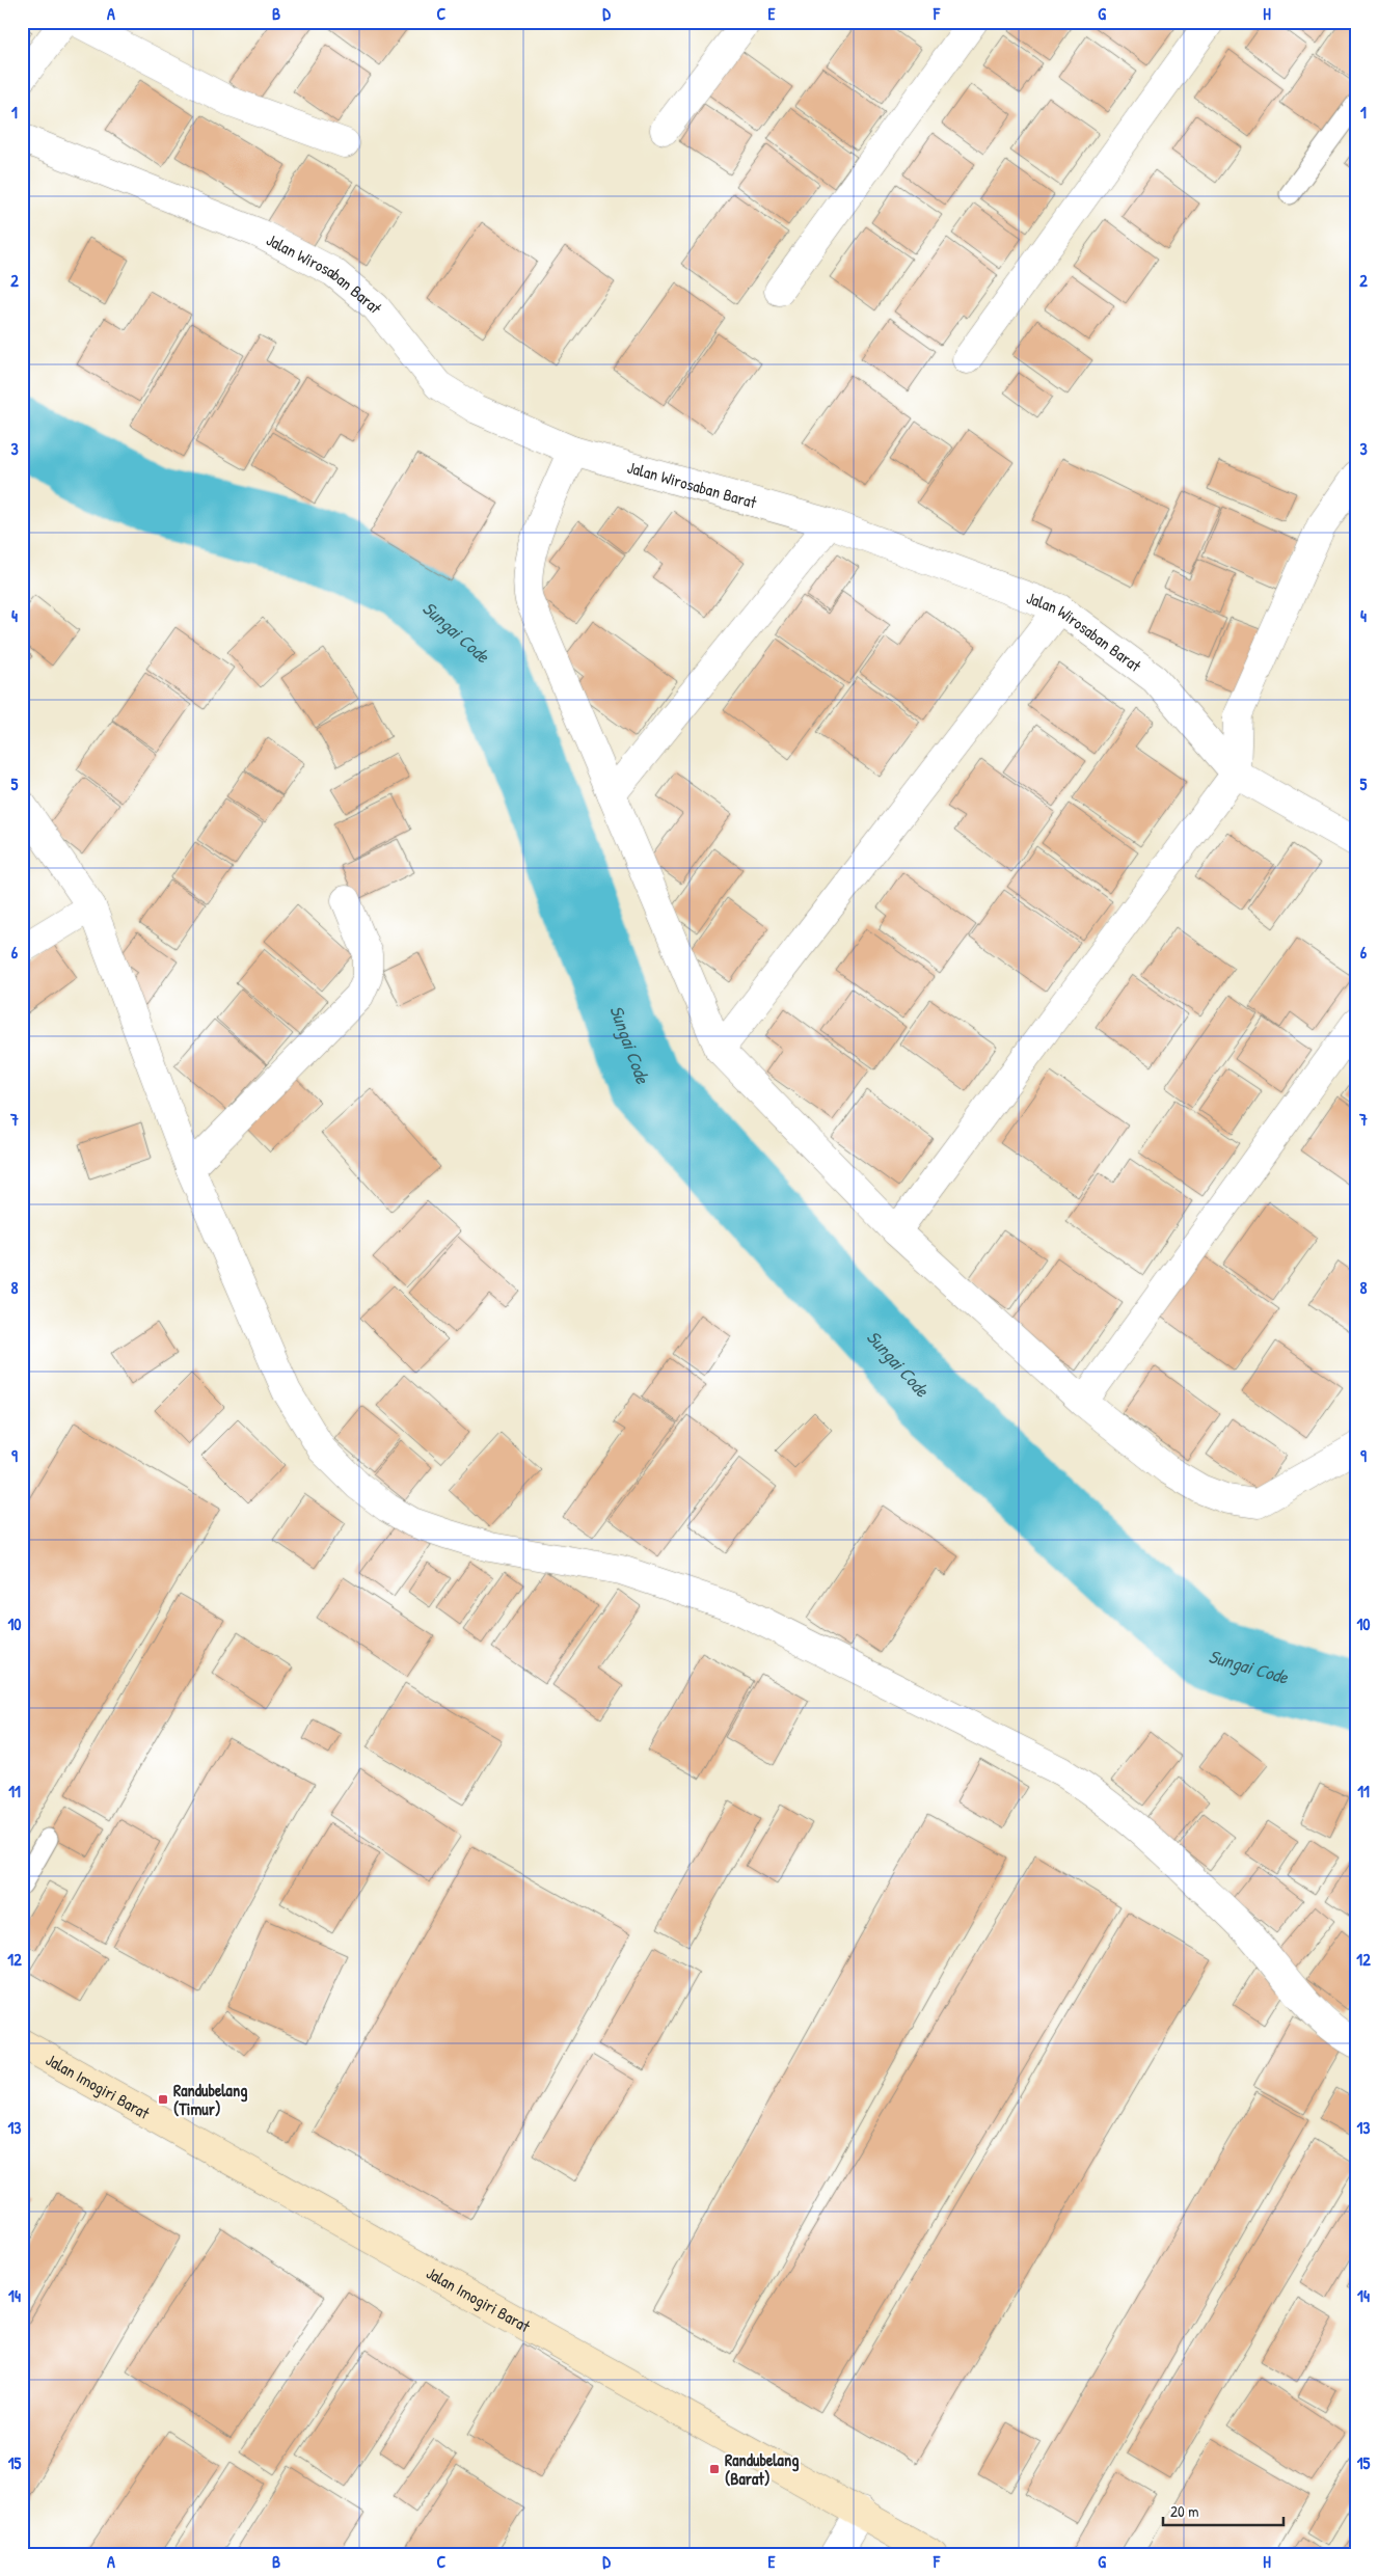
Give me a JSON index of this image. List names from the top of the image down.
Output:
{
  "streets": {
    "main road": ["Jalan Imogiri Barat"],
    "street": ["Jalan Wirosaban Barat"]
  },
  "water": ["Sungai Code"],
  "places": {
    "transit": ["Randubelang (Timur)", "Randubelang (Barat)"]
  },
  "scale_bar": "20 m",
  "grid": {
    "columns": [
      "A",
      "B",
      "C",
      "D",
      "E",
      "F",
      "G",
      "H"
    ],
    "rows": [
      "1",
      "2",
      "3",
      "4",
      "5",
      "6",
      "7",
      "8",
      "9",
      "10",
      "11",
      "12",
      "13",
      "14",
      "15"
    ]
  }
}
